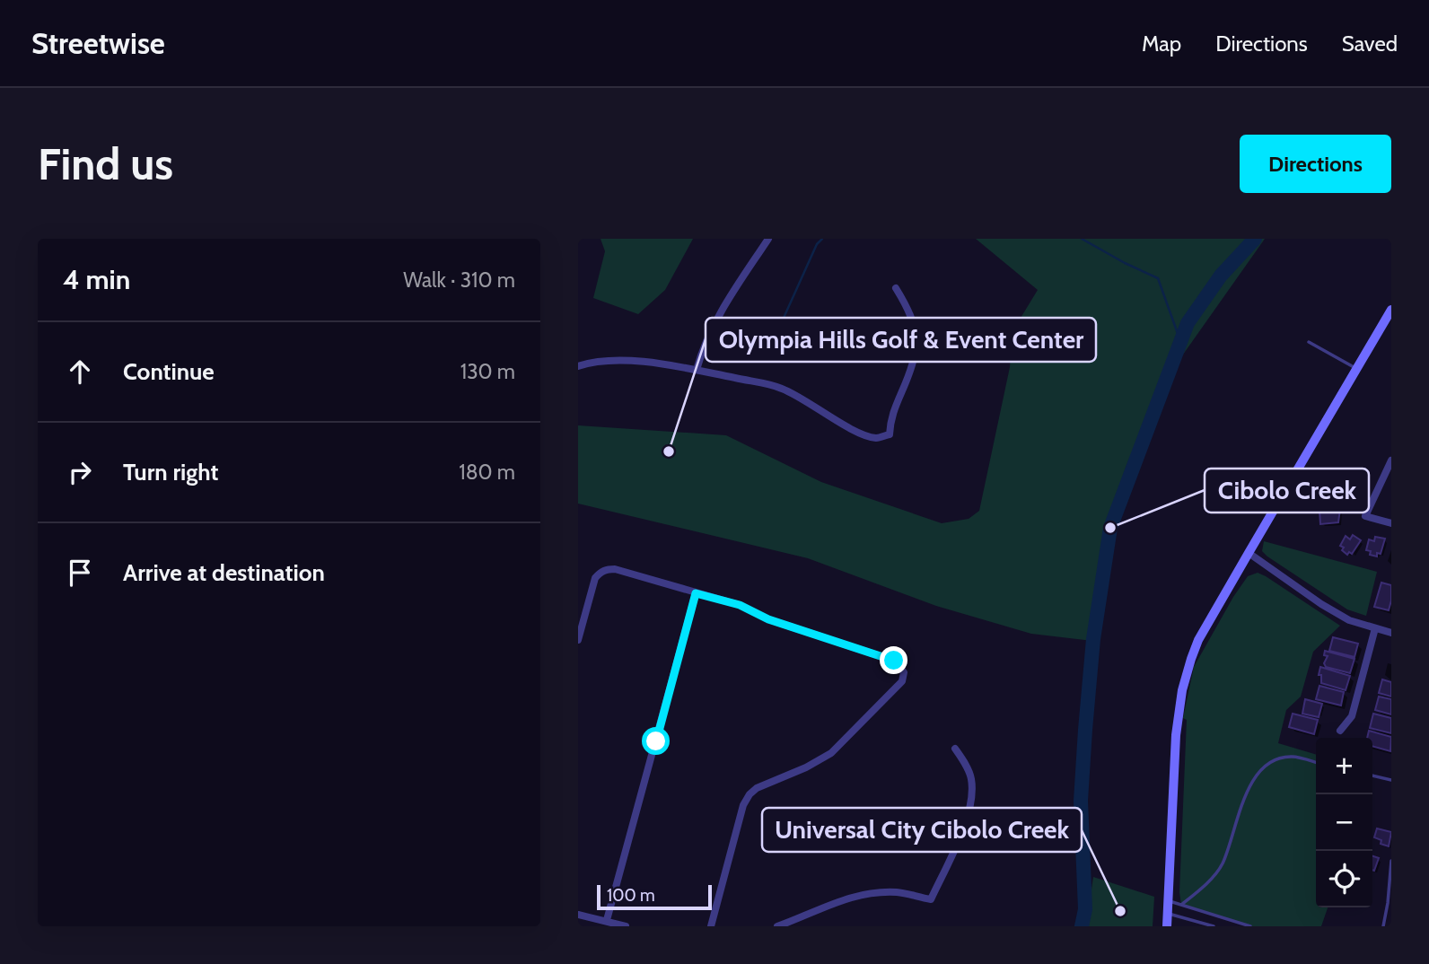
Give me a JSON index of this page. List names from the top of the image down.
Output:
{
  "places": ["Olympia Hills Golf & Event Center", "Cibolo Creek", "Universal City Cibolo Creek"],
  "scale_bar": "100 m",
  "page": {
    "header": "Streetwise",
    "nav": ["Map", "Directions", "Saved"],
    "buttons": "Directions",
    "title": "Find us",
    "heading": ["4 min", "Walk · 310 m"],
    "list": [
      ["Continue", "130 m"],
      ["Turn right", "180 m"],
      "Arrive at destination"
    ],
    "map_buttons": ["+", "−"],
    "scale": "100 m"
  }
}
